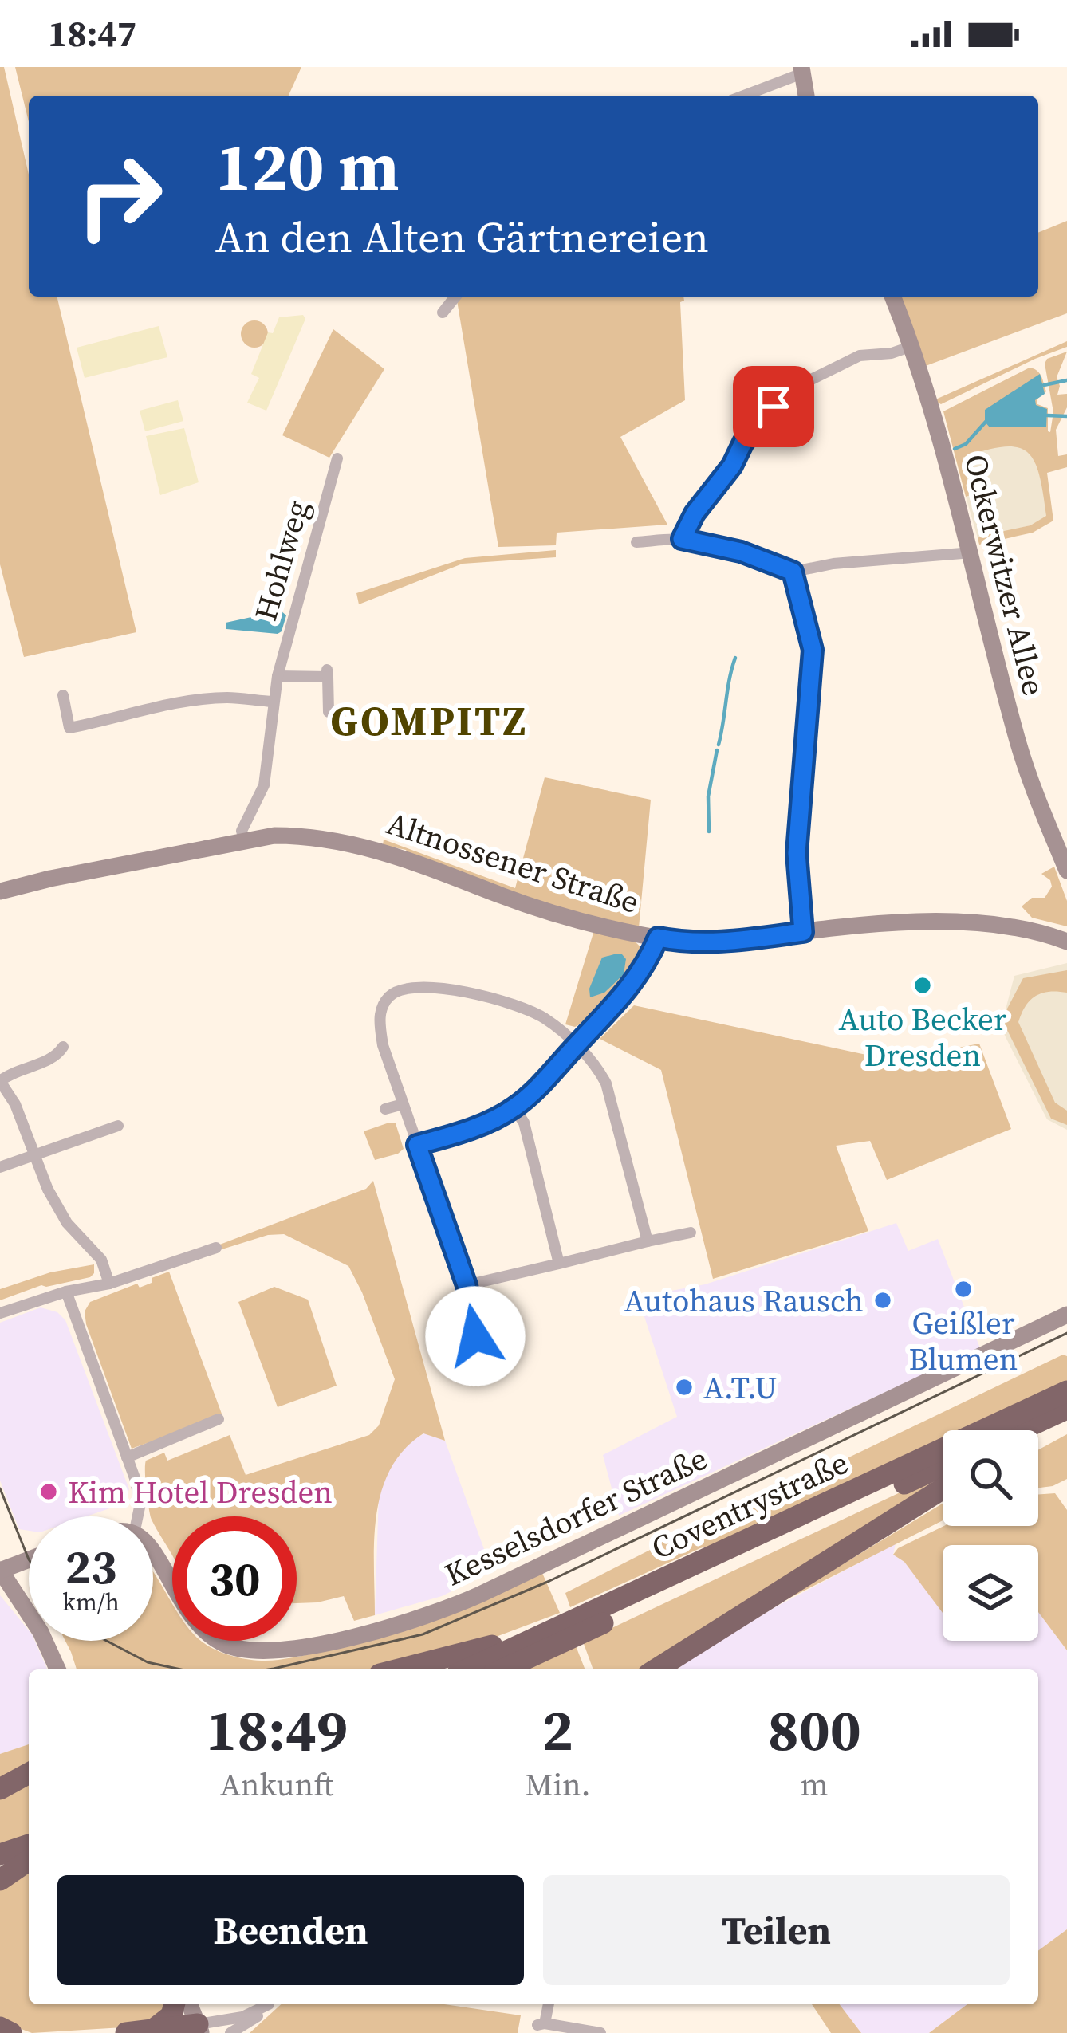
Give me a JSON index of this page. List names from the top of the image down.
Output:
{
  "streets": {
    "highway": ["Coventrystraße"],
    "street": [
      "Hohlweg",
      "Ockerwitzer Allee",
      "Altnossener Straße",
      "Kesselsdorfer Straße"
    ]
  },
  "crossings": [
    ["Hohlweg", "Altnossener Straße"]
  ],
  "districts": ["GOMPITZ"],
  "places": [
    "Auto Becker Dresden",
    "Geißler Blumen",
    "Autohaus Rausch",
    "A.T.U",
    "Kim Hotel Dresden"
  ],
  "page": {
    "status": "18:47",
    "turn": ["120 m", "An den Alten Gärtnereien"],
    "speed": "23 km/h",
    "limit": "30",
    "eta": [
      "18:49",
      "Ankunft",
      "2",
      "Min.",
      "800",
      "m"
    ],
    "buttons": ["Beenden", "Teilen"]
  }
}
